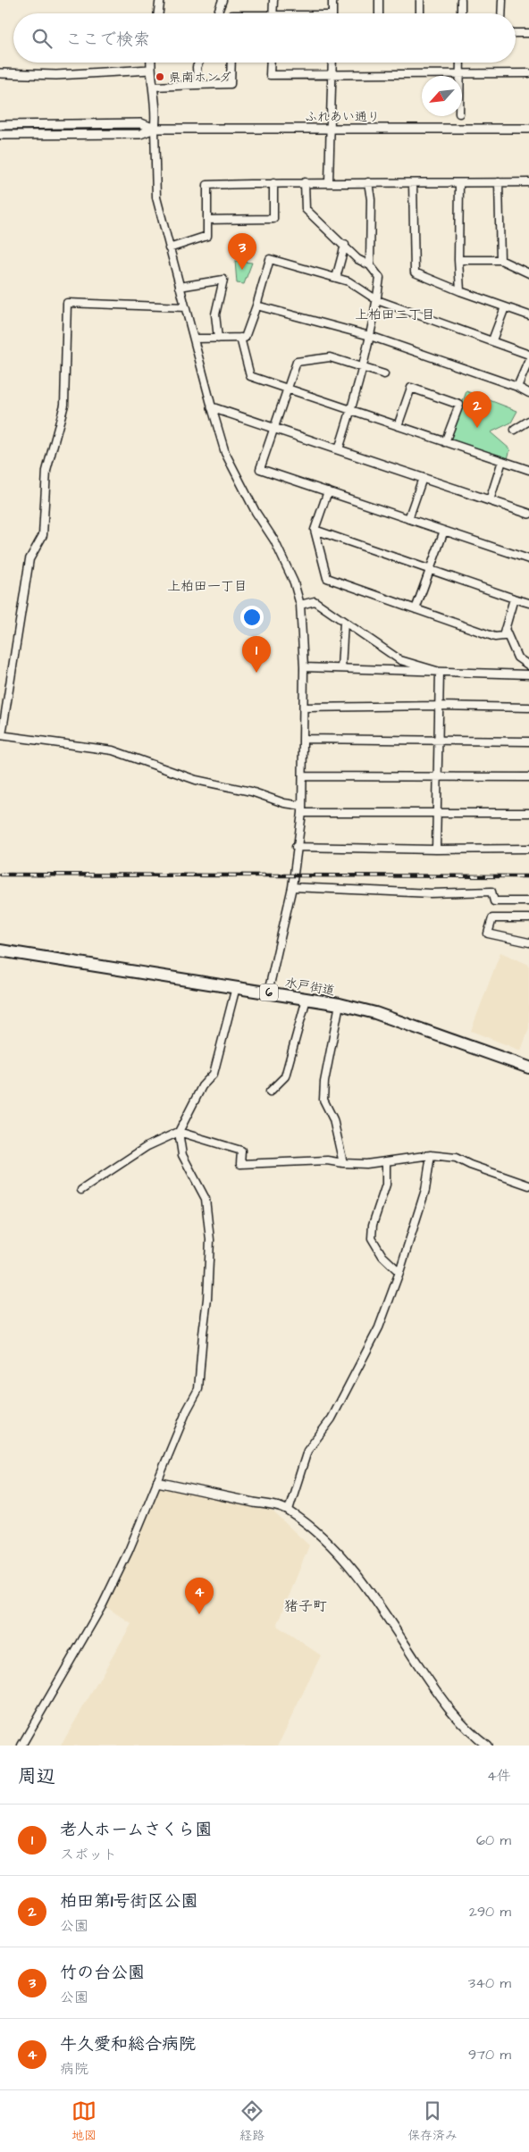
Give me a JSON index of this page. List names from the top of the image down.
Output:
{
  "streets": {
    "highway": ["水戸街道", "6"],
    "street": ["ふれあい通り"]
  },
  "districts": ["上柏田二丁目", "上柏田一丁目", "猪子町"],
  "places": ["県南ホンダ"],
  "north": "bottom left",
  "page": {
    "search": "ここで検索",
    "pins": [
      "3",
      "2",
      "1",
      "4"
    ],
    "heading": ["周辺", "4件"],
    "list": [
      {
        "mark": "1",
        "name": "老人ホームさくら園",
        "note": "スポット",
        "value": "60 m"
      },
      {
        "mark": "2",
        "name": "柏田第1号街区公園",
        "note": "公園",
        "value": "290 m"
      },
      {
        "mark": "3",
        "name": "竹の台公園",
        "note": "公園",
        "value": "340 m"
      },
      {
        "mark": "4",
        "name": "牛久愛和総合病院",
        "note": "病院",
        "value": "970 m"
      }
    ],
    "nav": ["地図", "経路", "保存済み"]
  }
}
